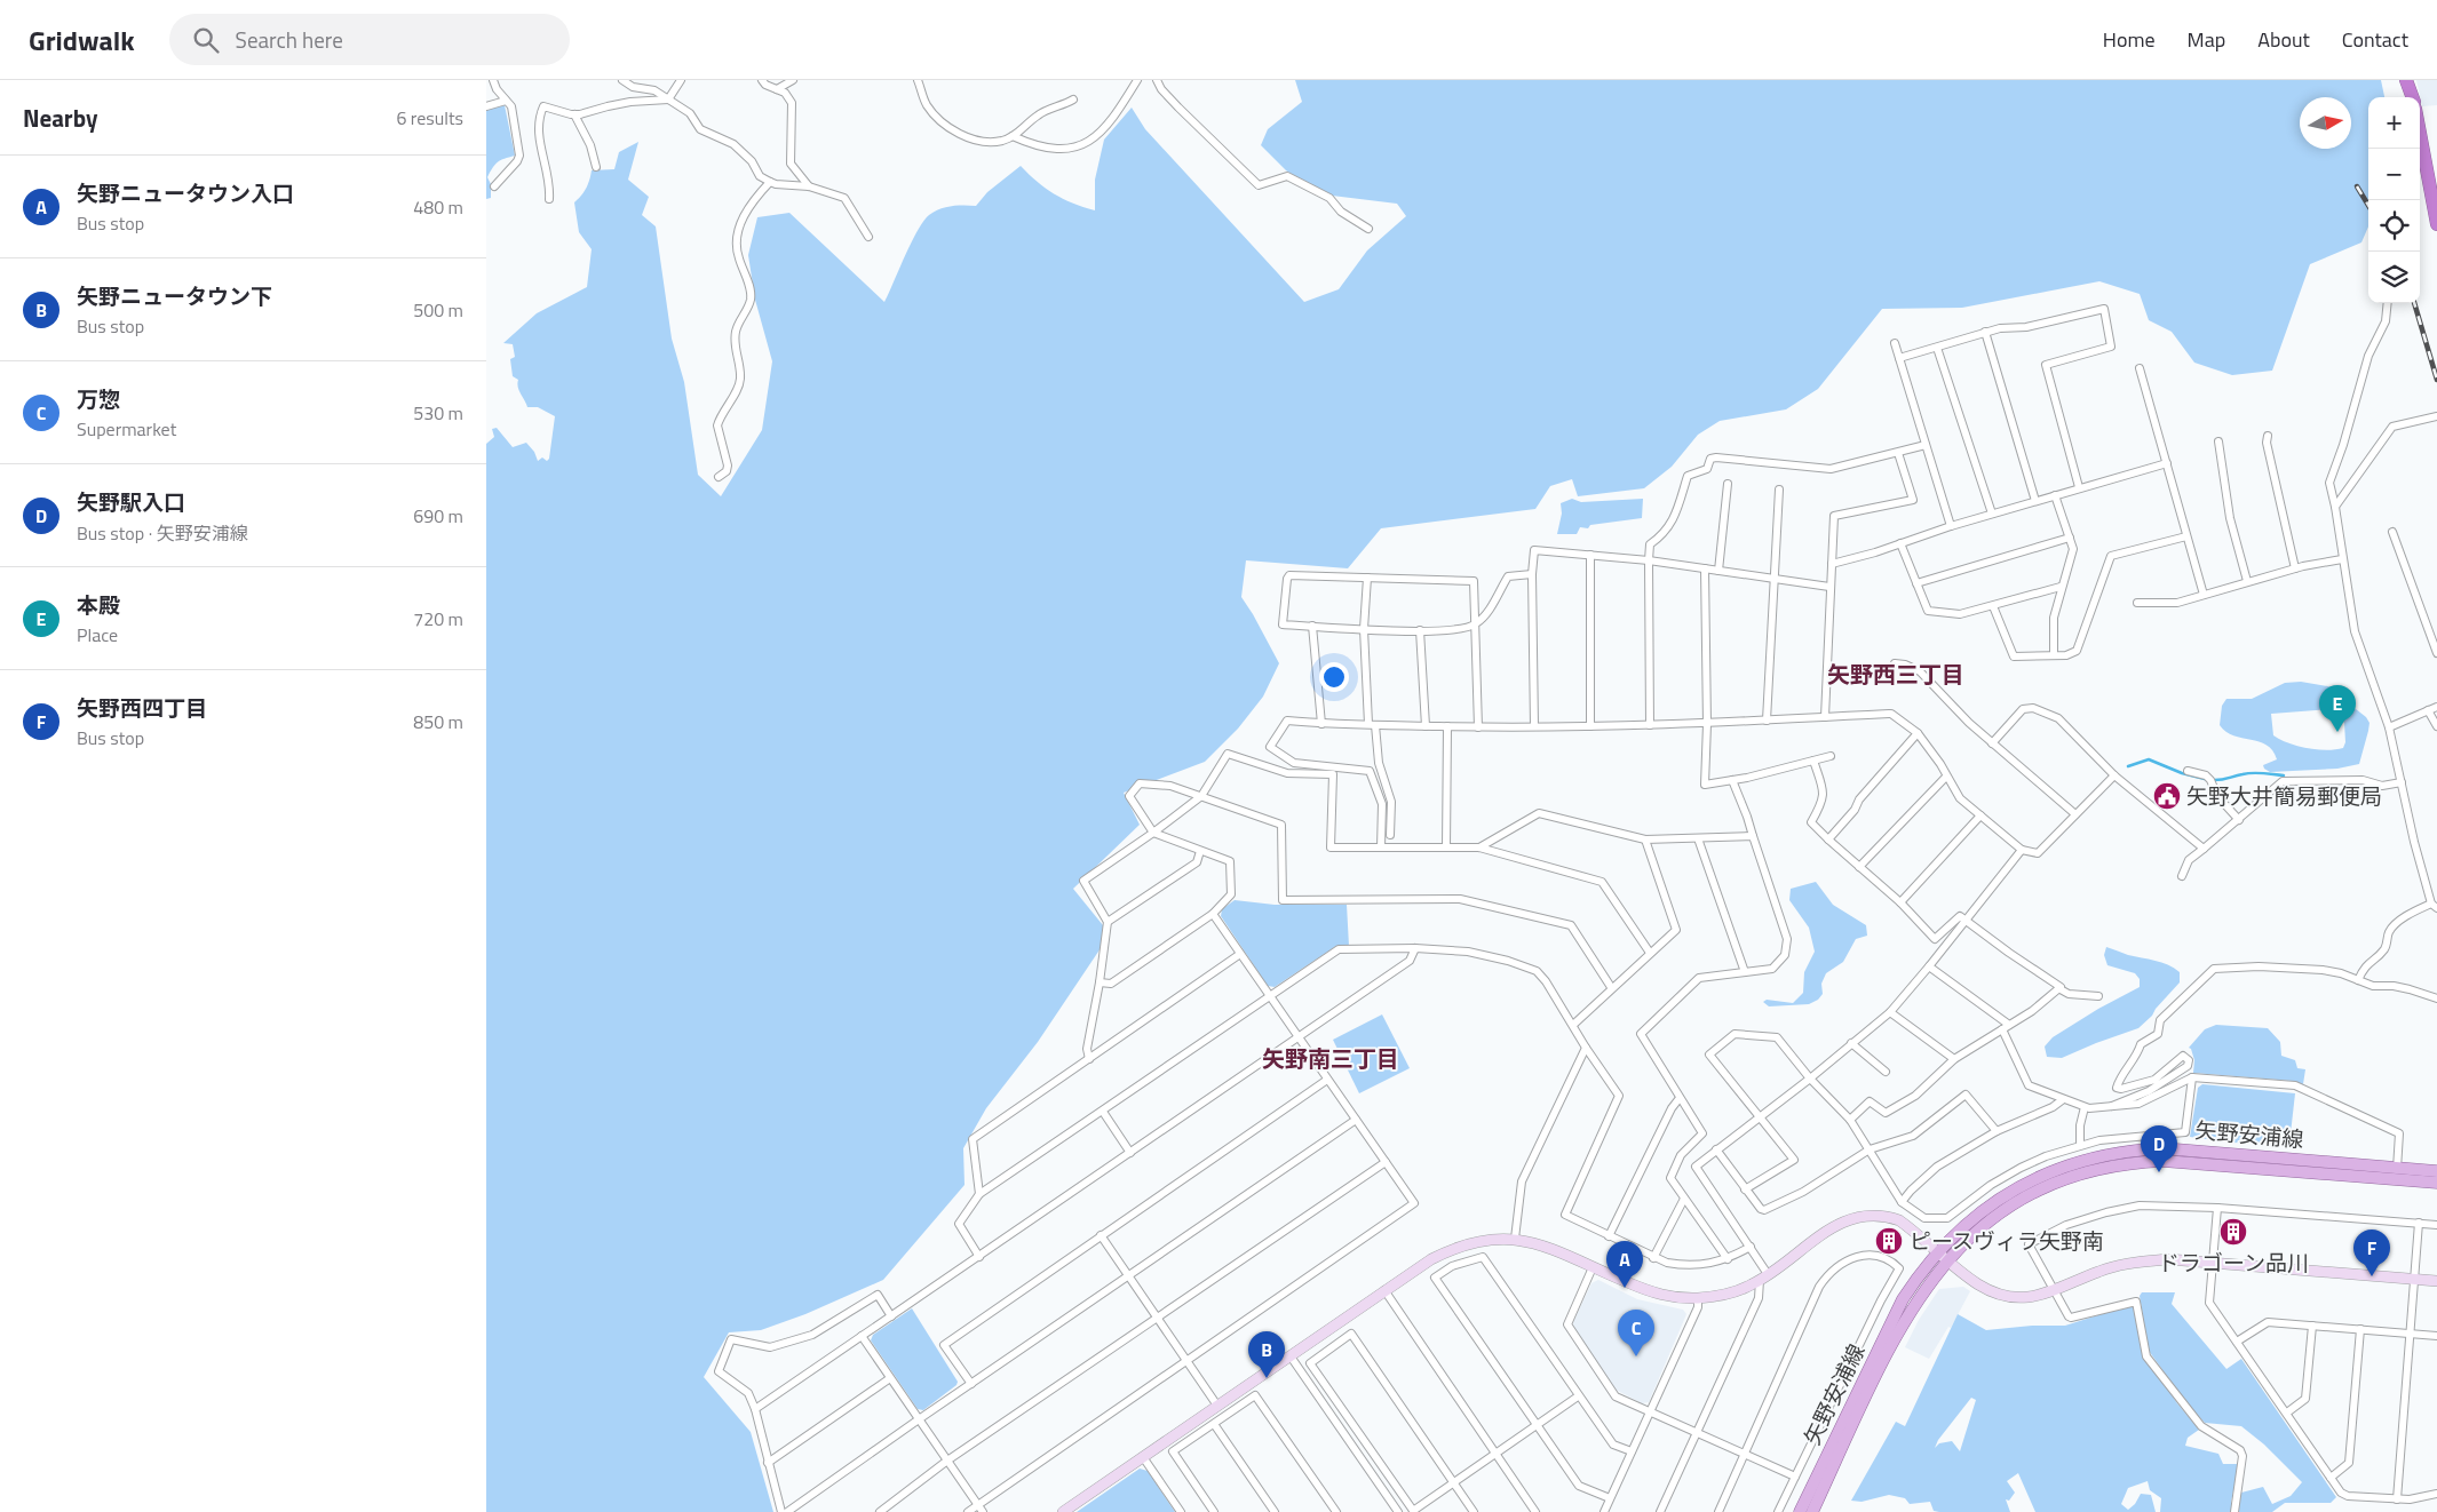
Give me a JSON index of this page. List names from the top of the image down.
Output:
{
  "streets": {
    "main road": ["矢野安浦線"]
  },
  "districts": ["矢野西三丁目", "矢野南三丁目"],
  "places": {
    "public building": ["矢野大井簡易郵便局"],
    "building": ["ドラゴーン品川", "ピースヴィラ矢野南"]
  },
  "north": "right",
  "page": {
    "header": "Gridwalk",
    "search": "Search here",
    "nav": [
      "Home",
      "Map",
      "About",
      "Contact"
    ],
    "heading": ["Nearby", "6 results"],
    "map_buttons": ["+", "−"],
    "list": [
      {
        "mark": "A",
        "name": "矢野ニュータウン入口",
        "note": "Bus stop",
        "value": "480 m"
      },
      {
        "mark": "B",
        "name": "矢野ニュータウン下",
        "note": "Bus stop",
        "value": "500 m"
      },
      {
        "mark": "C",
        "name": "万惣",
        "note": "Supermarket",
        "value": "530 m"
      },
      {
        "mark": "D",
        "name": "矢野駅入口",
        "note": "Bus stop · 矢野安浦線",
        "value": "690 m"
      },
      {
        "mark": "E",
        "name": "本殿",
        "note": "Place",
        "value": "720 m"
      },
      {
        "mark": "F",
        "name": "矢野西四丁目",
        "note": "Bus stop",
        "value": "850 m"
      }
    ],
    "pins": [
      "E",
      "D",
      "F",
      "A",
      "C",
      "B"
    ]
  }
}
